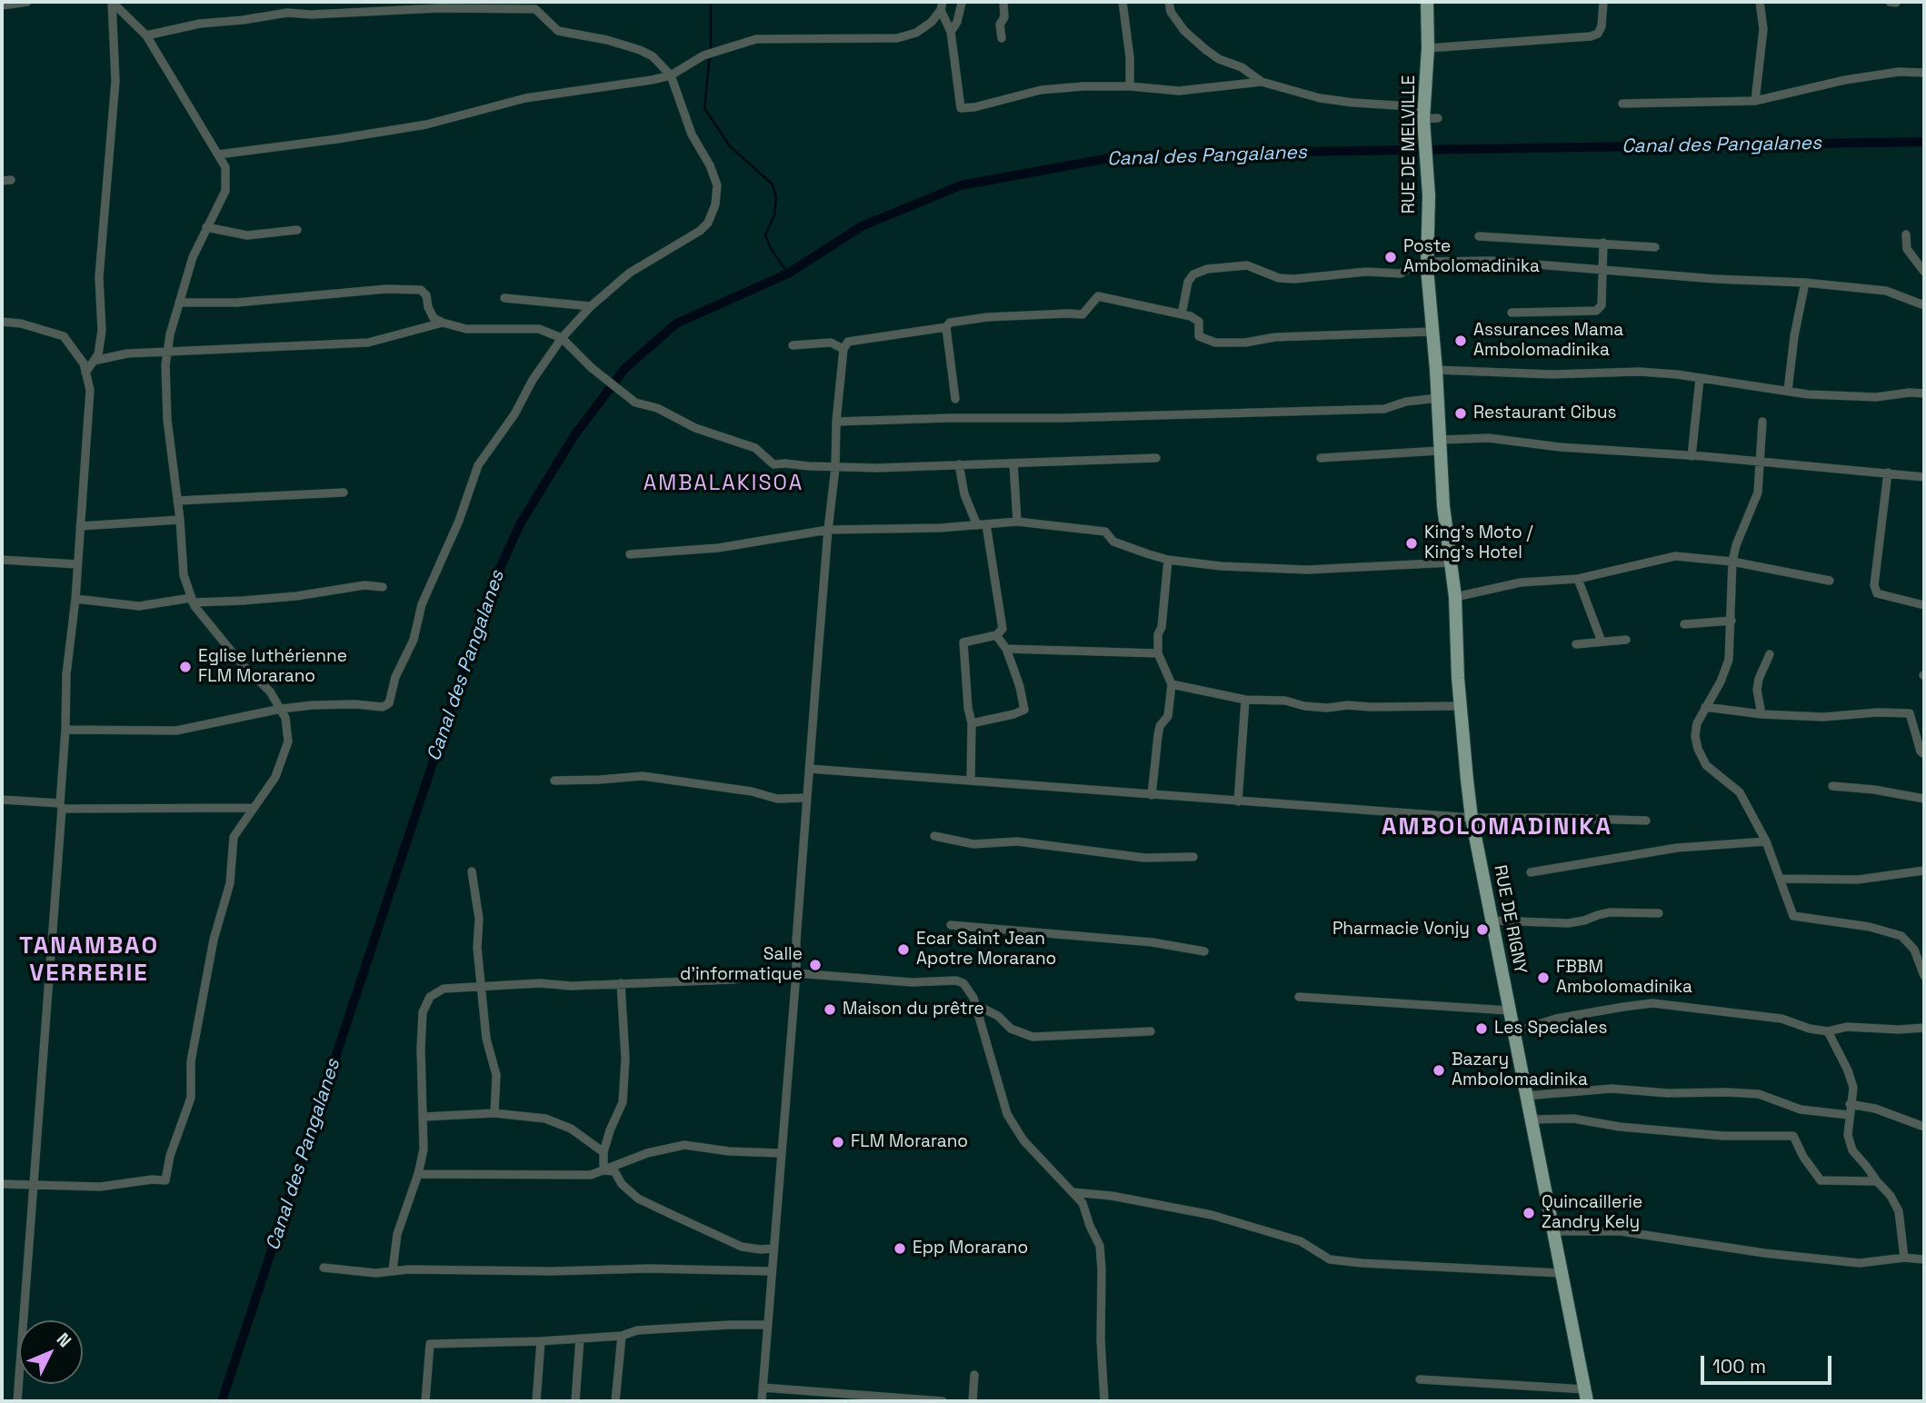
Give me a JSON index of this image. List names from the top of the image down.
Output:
{
  "streets": {
    "main road": ["RUE DE MELVILLE", "RUE DE RIGNY"]
  },
  "crossings": [
    ["RUE DE MELVILLE", "RUE DE RIGNY"]
  ],
  "districts": ["AMBALAKISOA", "AMBOLOMADINIKA", "TANAMBAO VERRERIE"],
  "water": ["Canal des Pangalanes"],
  "places": [
    "Poste Ambolomadinika",
    "Assurances Mama Ambolomadinika",
    "Restaurant Cibus",
    "King's Moto / King's Hotel",
    "Eglise luthérienne FLM Morarano",
    "Pharmacie Vonjy",
    "Ecar Saint Jean Apotre Morarano",
    "Salle d'informatique",
    "FBBM Ambolomadinika",
    "Maison du prêtre",
    "Les Speciales",
    "Bazary Ambolomadinika",
    "FLM Morarano",
    "Quincaillerie Zandry Kely",
    "Epp Morarano"
  ],
  "scale_bar": "100 m",
  "north": "top right"
}
